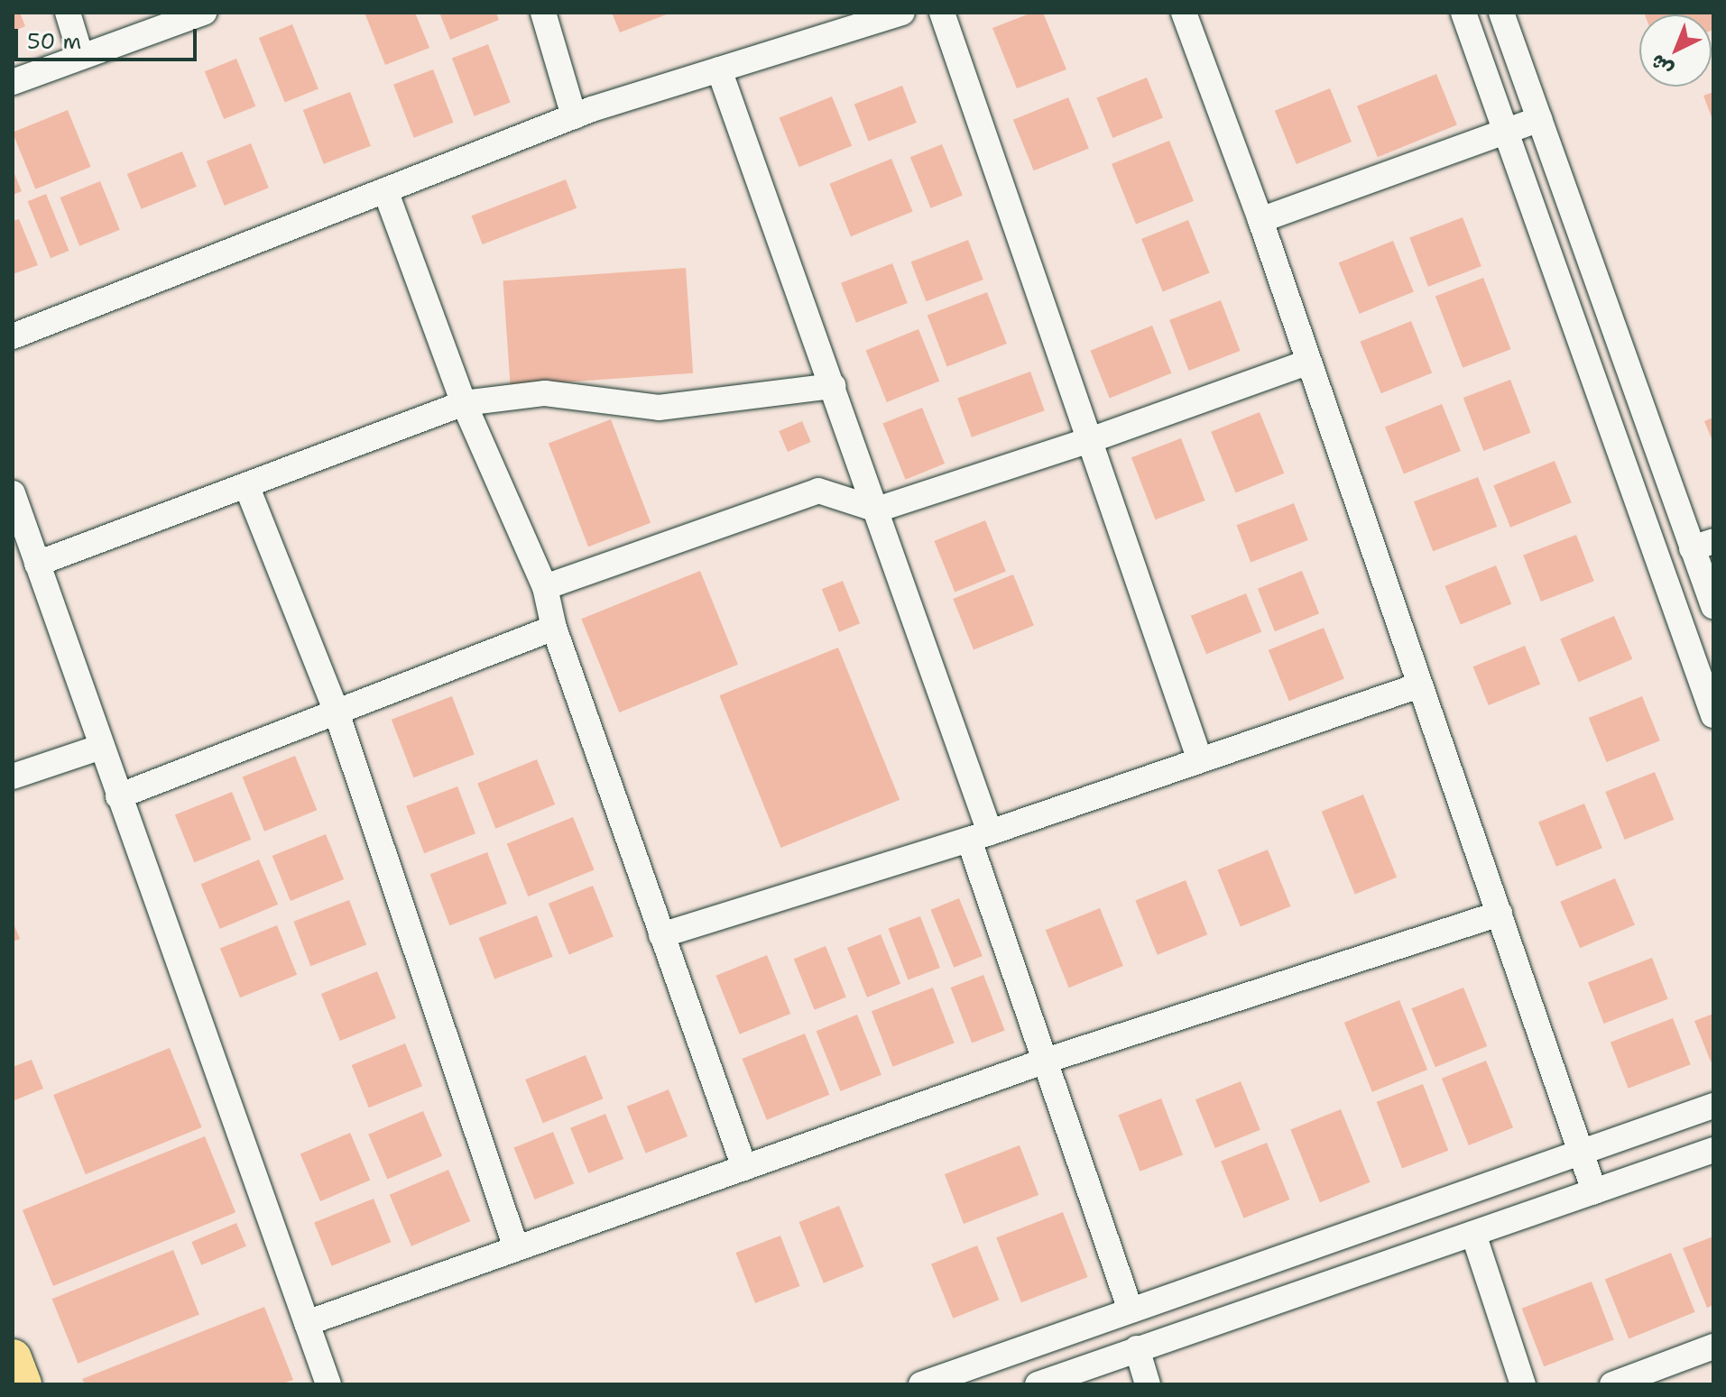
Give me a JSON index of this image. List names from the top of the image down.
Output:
{
  "scale_bar": "50 m",
  "north": "bottom left"
}
